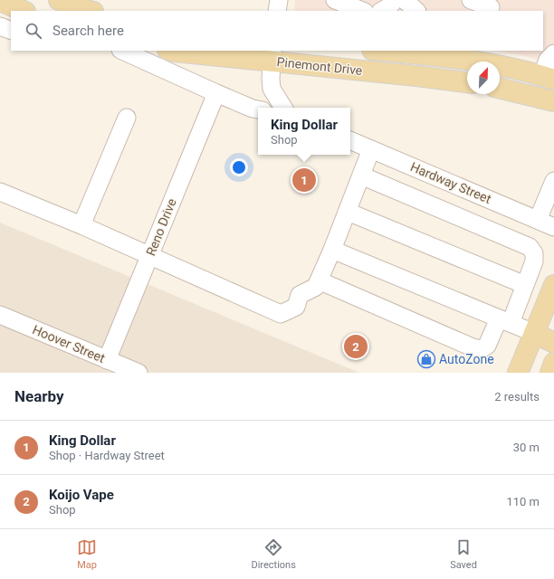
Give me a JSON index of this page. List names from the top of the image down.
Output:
{
  "streets": {
    "main road": ["Pinemont Drive"],
    "street": ["Hardway Street", "Reno Drive", "Hoover Street"]
  },
  "crossings": [
    ["Reno Drive", "Hoover Street"]
  ],
  "places": {
    "shop": ["AutoZone"]
  },
  "north": "top right",
  "page": {
    "search": "Search here",
    "popup": ["King Dollar", "Shop"],
    "pins": ["1", "2"],
    "heading": ["Nearby", "2 results"],
    "list": [
      {
        "mark": "1",
        "name": "King Dollar",
        "note": "Shop · Hardway Street",
        "value": "30 m"
      },
      {
        "mark": "2",
        "name": "Koijo Vape",
        "note": "Shop",
        "value": "110 m"
      }
    ],
    "nav": ["Map", "Directions", "Saved"]
  }
}
